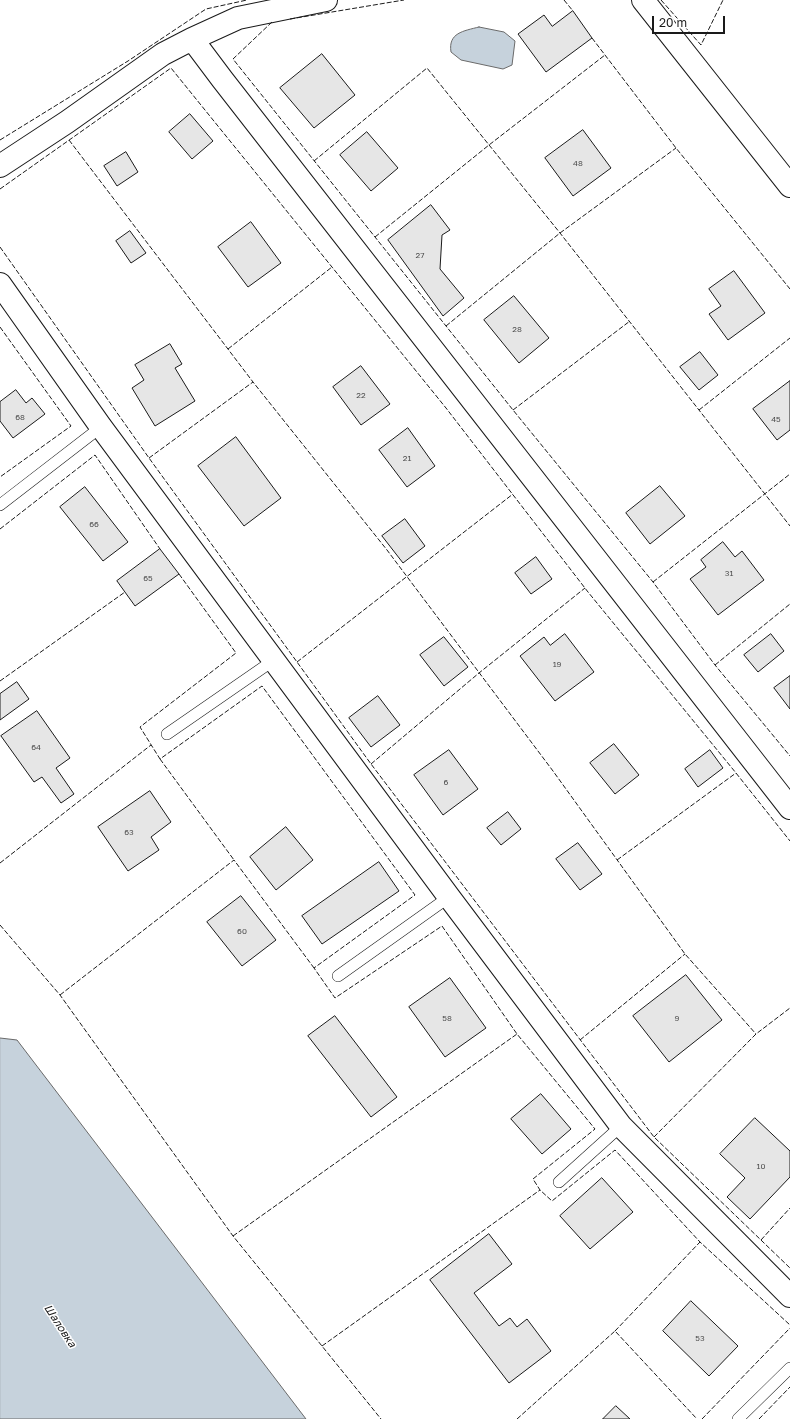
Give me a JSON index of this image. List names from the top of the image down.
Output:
{
  "water": ["Шаловка"],
  "house_numbers": [
    "48",
    "27",
    "28",
    "22",
    "68",
    "45",
    "21",
    "66",
    "31",
    "65",
    "19",
    "64",
    "6",
    "63",
    "60",
    "58",
    "9",
    "10",
    "53"
  ],
  "scale_bar": "20 m"
}
